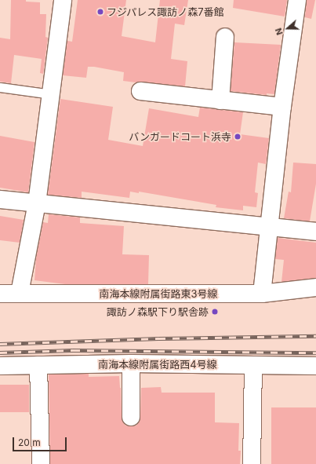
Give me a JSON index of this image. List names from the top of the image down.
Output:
{
  "streets": {
    "street": ["南海本線附属街路東3号線", "南海本線附属街路西4号線"]
  },
  "places": ["フジパレス諏訪ノ森7番館", "バンガードコート浜寺", "諏訪ノ森駅下り駅舎跡"],
  "scale_bar": "20 m",
  "north": "left"
}
